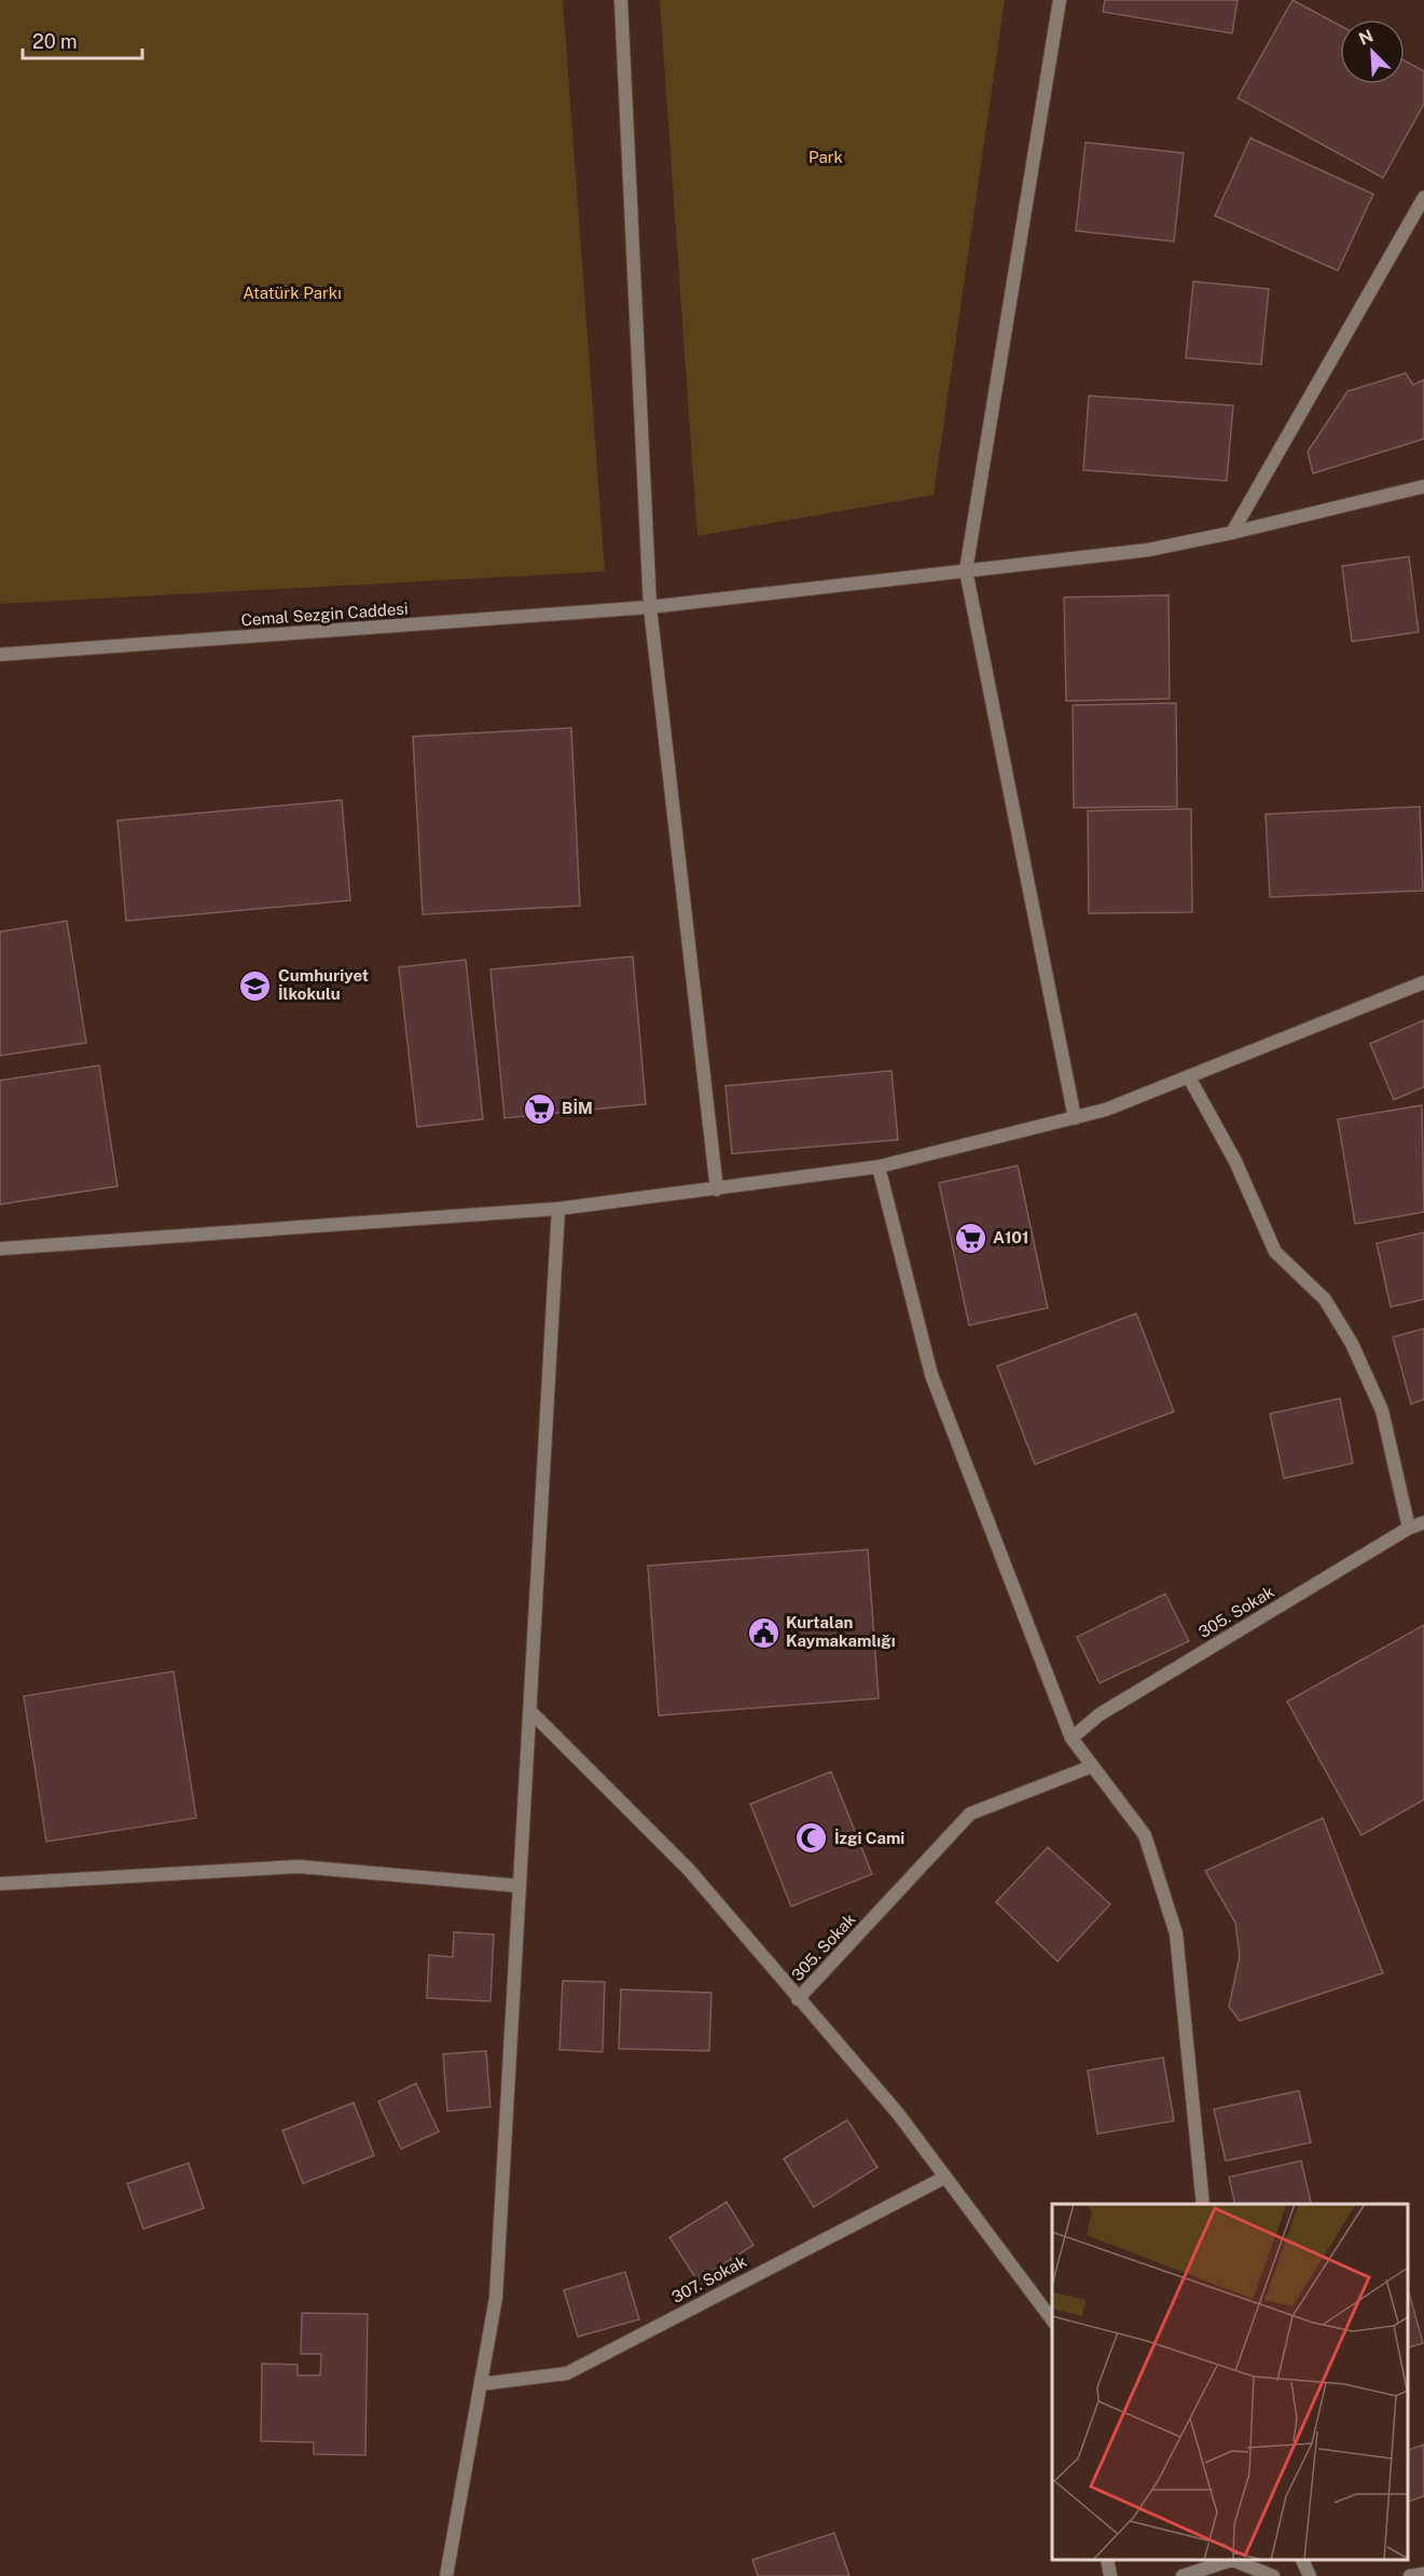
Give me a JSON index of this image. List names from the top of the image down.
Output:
{
  "streets": {
    "street": ["Cemal Sezgin Caddesi", "305. Sokak", "307. Sokak"]
  },
  "parks": ["Park", "Atatürk Parkı"],
  "places": {
    "school or university": ["Cumhuriyet İlkokulu"],
    "supermarket": ["BİM", "A101"],
    "public building": ["Kurtalan Kaymakamlığı"],
    "mosque": ["İzgi Cami"]
  },
  "scale_bar": "20 m",
  "north": "top left"
}
